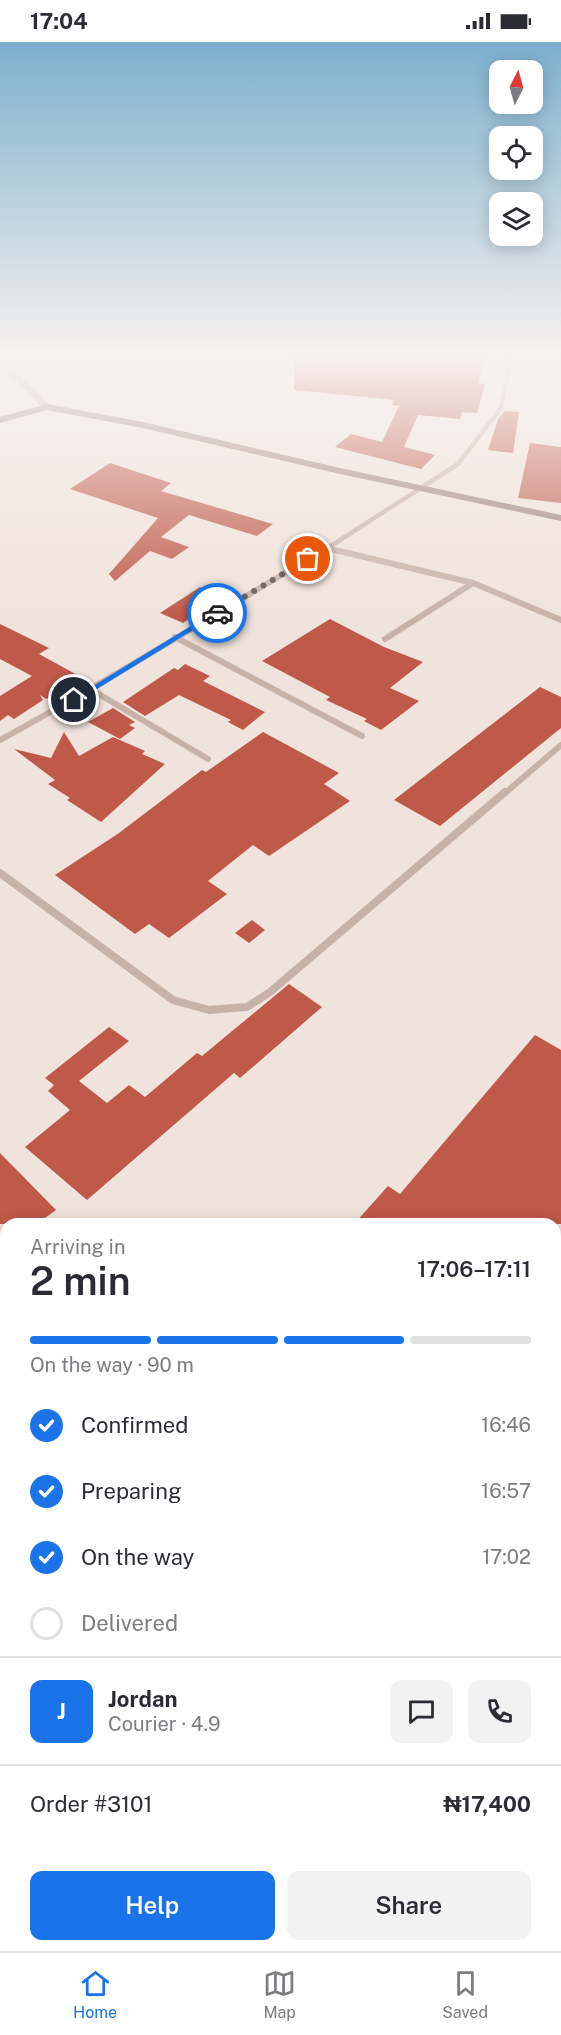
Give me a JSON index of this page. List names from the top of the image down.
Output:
{
  "north": "top",
  "page": {
    "status": "17:04",
    "heading": ["2 min", "Arriving in", "17:06–17:11"],
    "panel": [
      "Jordan",
      "Courier · 4.9",
      "Order #3101",
      "₦17,400"
    ],
    "bar": "On the way · 90 m",
    "list": [
      ["Confirmed", "16:46"],
      ["Preparing", "16:57"],
      ["On the way", "17:02"],
      "Delivered"
    ],
    "round": "J",
    "buttons": ["Help", "Share"],
    "tabs": ["Home", "Map", "Saved"]
  }
}
